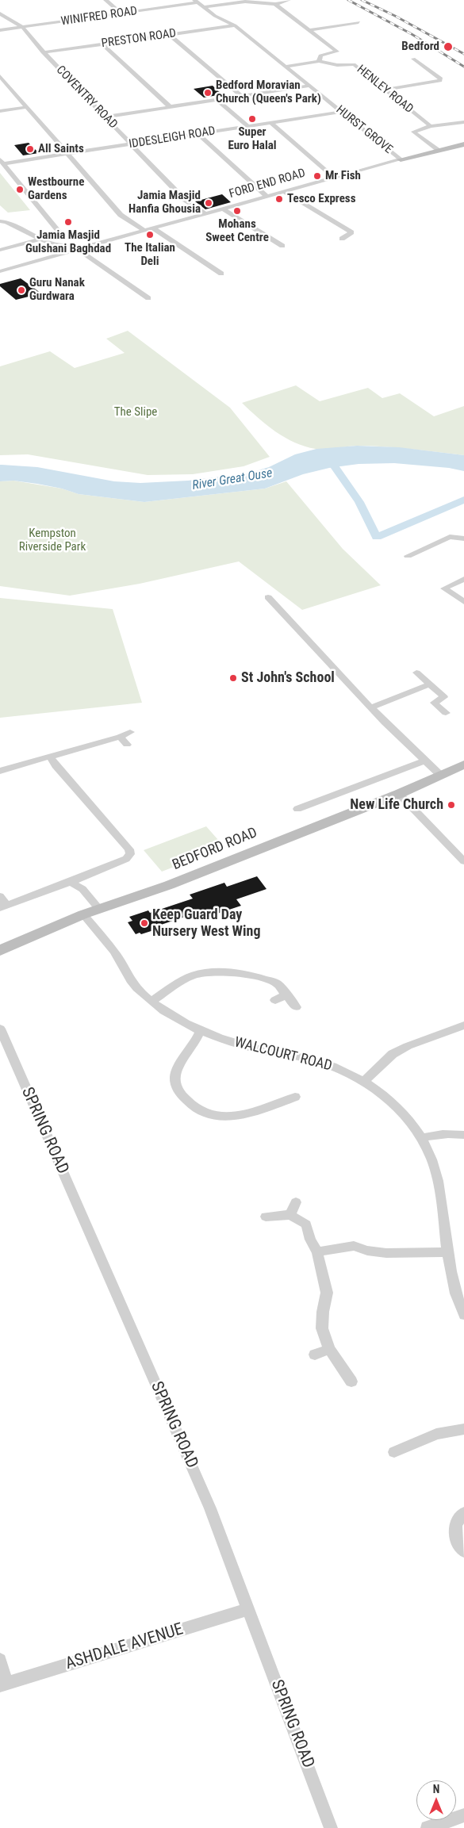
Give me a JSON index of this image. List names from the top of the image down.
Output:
{
  "streets": {
    "main road": ["FORD END ROAD", "BEDFORD ROAD"],
    "street": [
      "WINIFRED ROAD",
      "PRESTON ROAD",
      "HENLEY ROAD",
      "COVENTRY ROAD",
      "HURST GROVE",
      "IDDESLEIGH ROAD",
      "WALCOURT ROAD",
      "SPRING ROAD",
      "ASHDALE AVENUE"
    ]
  },
  "crossings": [
    ["WINIFRED ROAD", "COVENTRY ROAD"],
    ["WINIFRED ROAD", "HURST GROVE"],
    ["PRESTON ROAD", "COVENTRY ROAD"],
    ["PRESTON ROAD", "HURST GROVE"],
    ["HENLEY ROAD", "HURST GROVE"],
    ["HENLEY ROAD", "FORD END ROAD"],
    ["COVENTRY ROAD", "IDDESLEIGH ROAD"],
    ["COVENTRY ROAD", "FORD END ROAD"],
    ["HURST GROVE", "IDDESLEIGH ROAD"],
    ["HURST GROVE", "FORD END ROAD"],
    ["BEDFORD ROAD", "WALCOURT ROAD"],
    ["SPRING ROAD", "ASHDALE AVENUE"]
  ],
  "water": ["River Great Ouse"],
  "parks": ["The Slipe", "Kempston Riverside Park"],
  "places": [
    "Bedford",
    "Bedford Moravian Church (Queen's Park)",
    "Super Euro Halal",
    "All Saints",
    "Mr Fish",
    "Westbourne Gardens",
    "Tesco Express",
    "Jamia Masjid Hanfia Ghousia",
    "Mohans Sweet Centre",
    "Jamia Masjid Gulshani Baghdad",
    "The Italian Deli",
    "Guru Nanak Gurdwara",
    "St John's School",
    "New Life Church",
    "Keep Guard Day Nursery West Wing"
  ],
  "north": "top"
}
